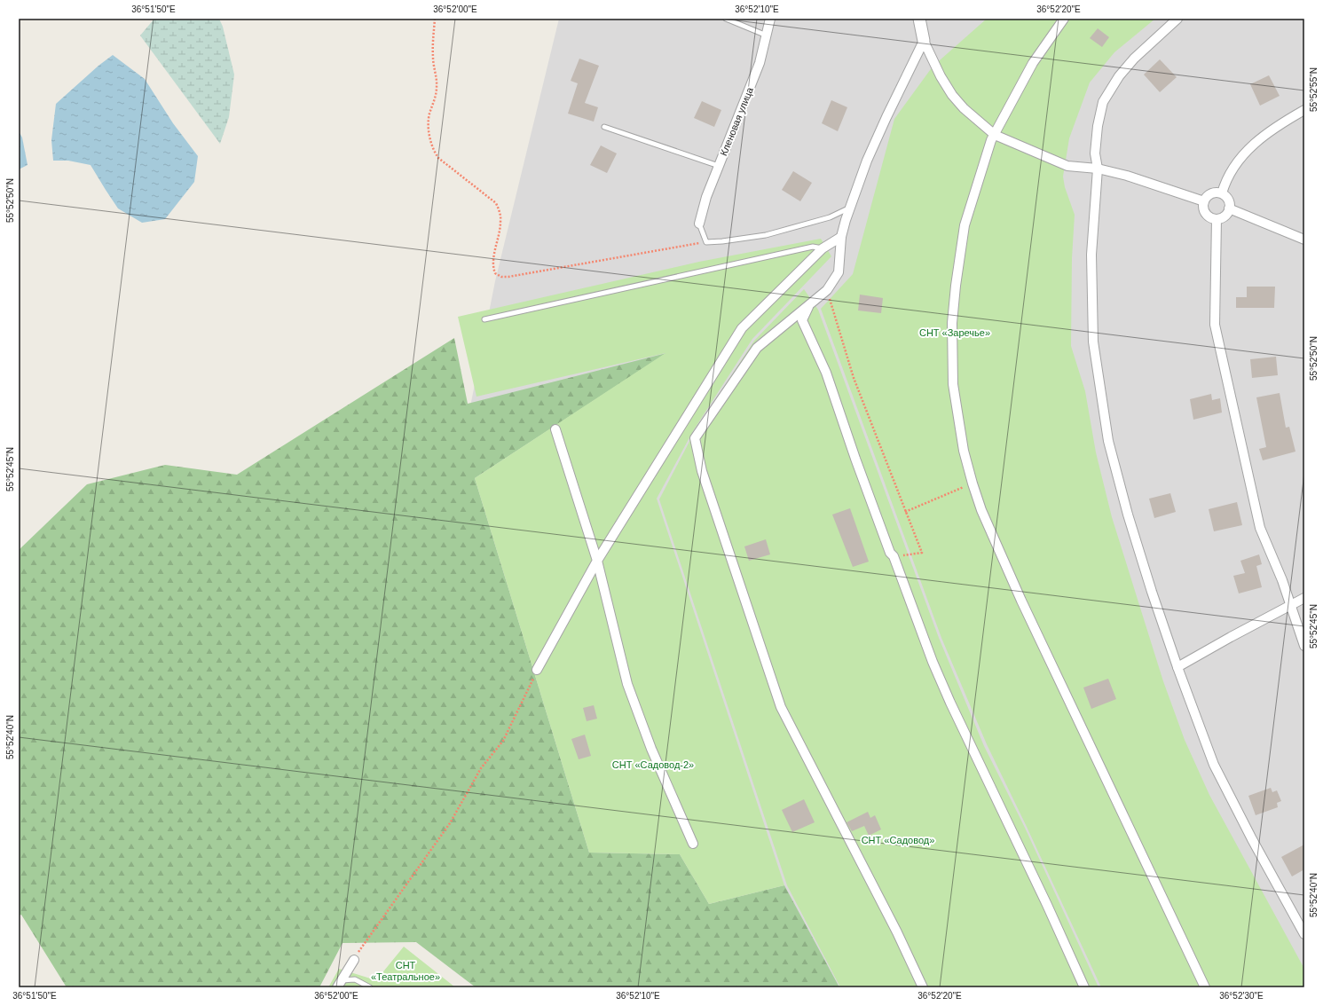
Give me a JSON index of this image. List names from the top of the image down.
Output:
{
  "streets": {
    "street": ["Кленовая улица"]
  },
  "parks": [
    "СНТ «Заречье»",
    "СНТ «Садовод-2»",
    "СНТ «Садовод»",
    "СНТ «Театральное»"
  ],
  "coordinates": [
    "36°51'50\"E",
    "36°52'00\"E",
    "36°52'10\"E",
    "36°52'20\"E",
    "55°52'55\"N",
    "55°52'50\"N",
    "55°52'45\"N",
    "55°52'40\"N",
    "36°52'30\"E"
  ]
}
